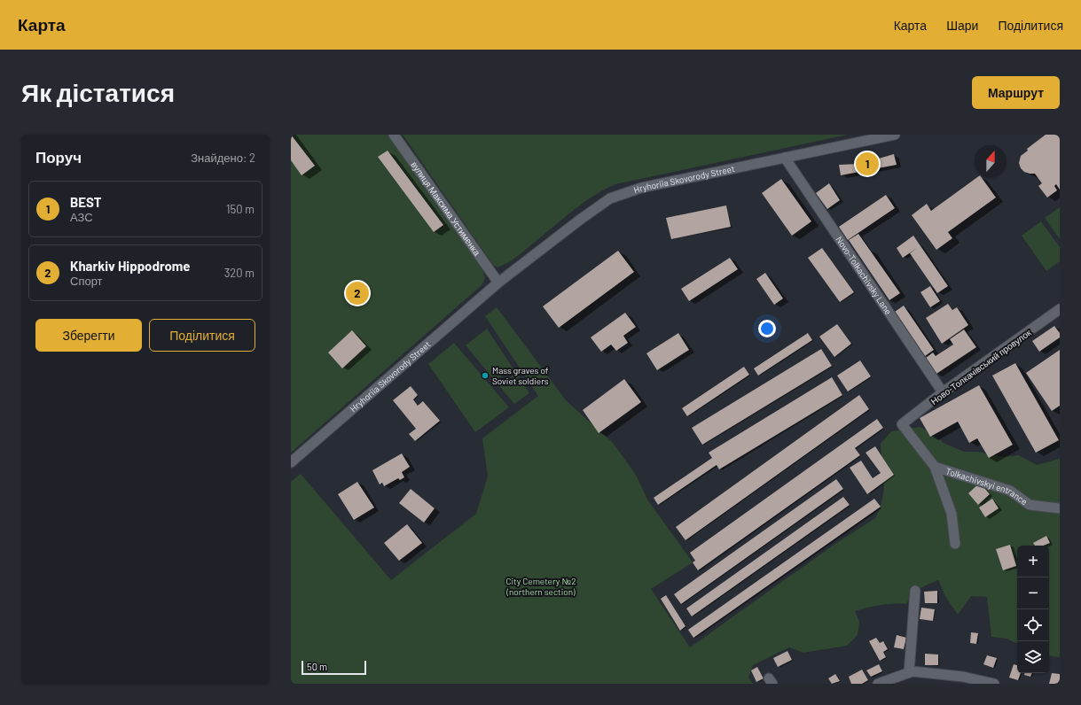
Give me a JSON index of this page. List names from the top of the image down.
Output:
{
  "streets": {
    "street": [
      "Hryhoriia Skovorody Street",
      "вулиця Максима Устименка",
      "Novo-Tolkachivsky Lane",
      "Ново-Толкачівський провулок",
      "Tolkachivskyi entrance"
    ]
  },
  "crossings": [
    ["Hryhoriia Skovorody Street", "вулиця Максима Устименка"],
    ["Hryhoriia Skovorody Street", "Novo-Tolkachivsky Lane"],
    ["Novo-Tolkachivsky Lane", "Ново-Толкачівський провулок"],
    ["Ново-Толкачівський провулок", "Tolkachivskyi entrance"]
  ],
  "parks": ["City Cemetery №2 (northern section)"],
  "places": ["Mass graves of Soviet soldiers"],
  "scale_bar": "50 m",
  "north": "top",
  "page": {
    "header": "Карта",
    "nav": ["Карта", "Шари", "Поділитися"],
    "buttons": [
      "Маршрут",
      ["Зберегти", "Поділитися"]
    ],
    "title": "Як дістатися",
    "heading": ["Поруч", "Знайдено: 2"],
    "pins": ["1", "2"],
    "list": [
      {
        "mark": "1",
        "name": "BEST",
        "note": "АЗС",
        "value": "150 m"
      },
      {
        "mark": "2",
        "name": "Kharkiv Hippodrome",
        "note": "Спорт",
        "value": "320 m"
      }
    ],
    "map_buttons": ["+", "−"],
    "scale": "50 m"
  }
}
